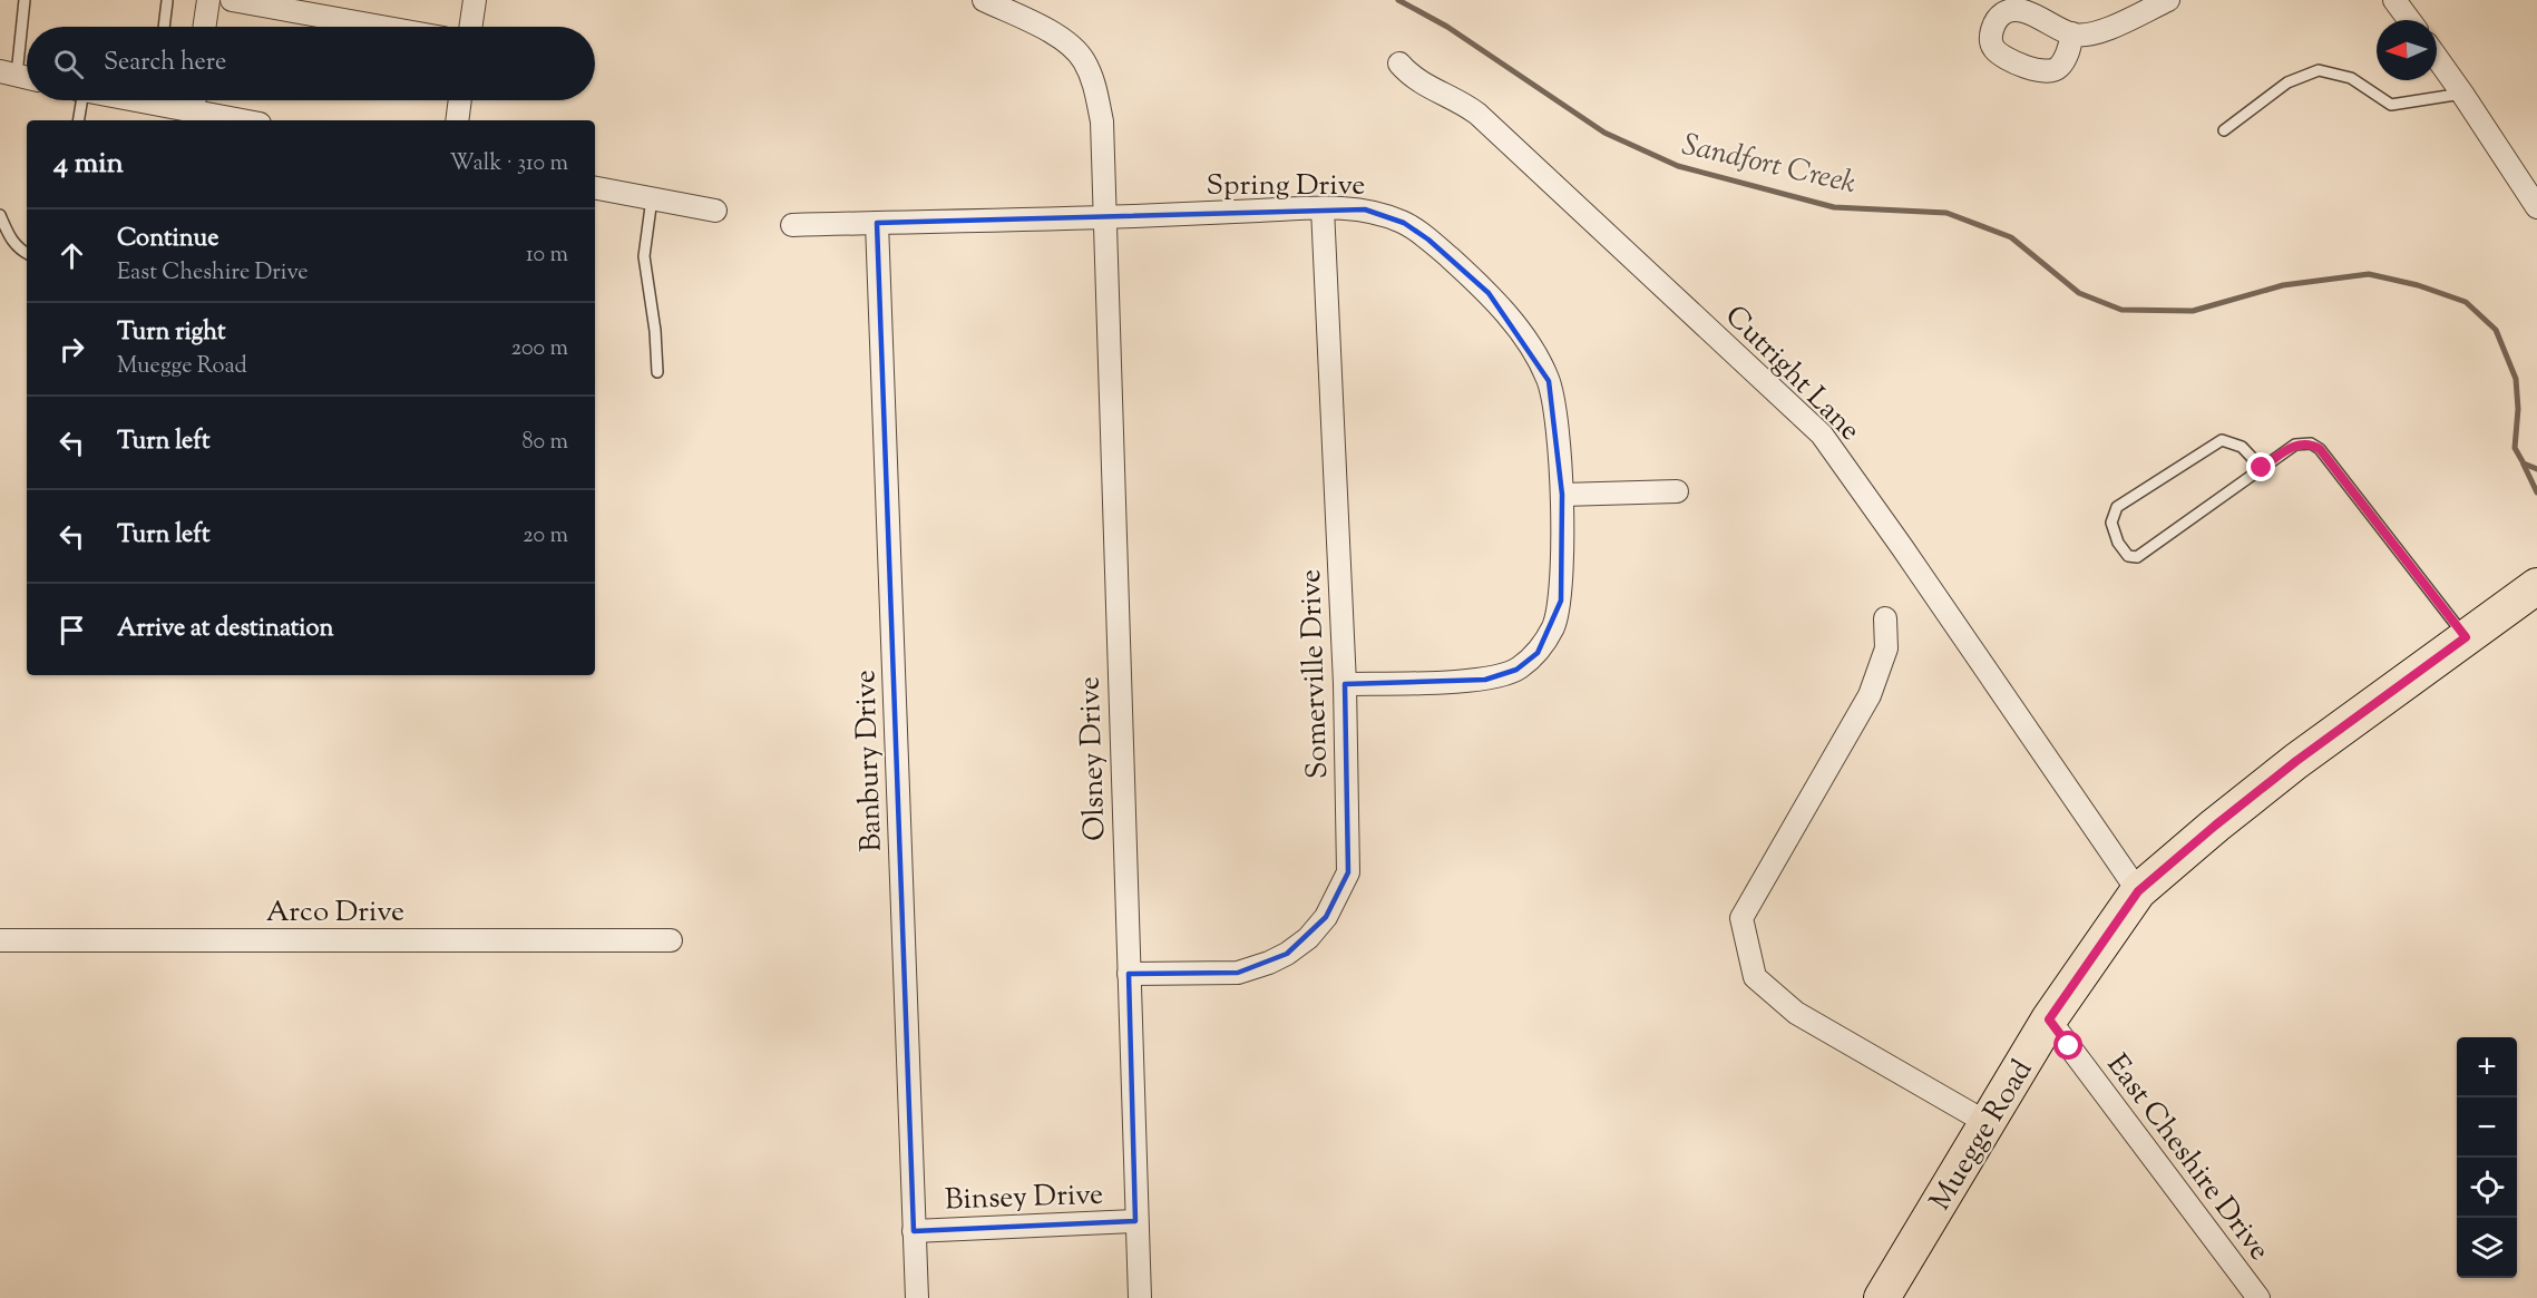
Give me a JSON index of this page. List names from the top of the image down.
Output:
{
  "streets": {
    "main road": ["Muegge Road"],
    "street": [
      "Spring Drive",
      "Cutright Lane",
      "Somerville Drive",
      "Olsney Drive",
      "Banbury Drive",
      "Arco Drive",
      "East Cheshire Drive",
      "Binsey Drive"
    ]
  },
  "crossings": [
    ["Spring Drive", "Somerville Drive"],
    ["Spring Drive", "Olsney Drive"],
    ["Spring Drive", "Banbury Drive"],
    ["Cutright Lane", "Muegge Road"],
    ["Somerville Drive", "Olsney Drive"],
    ["Olsney Drive", "Binsey Drive"],
    ["Banbury Drive", "Binsey Drive"],
    ["Muegge Road", "East Cheshire Drive"]
  ],
  "water": ["Sandfort Creek"],
  "north": "left",
  "page": {
    "search": "Search here",
    "heading": ["4 min", "Walk · 310 m"],
    "list": [
      ["Continue", "East Cheshire Drive", "10 m"],
      ["Turn right", "Muegge Road", "200 m"],
      ["Turn left", "80 m"],
      ["Turn left", "20 m"],
      "Arrive at destination"
    ],
    "map_buttons": ["+", "−"]
  }
}
